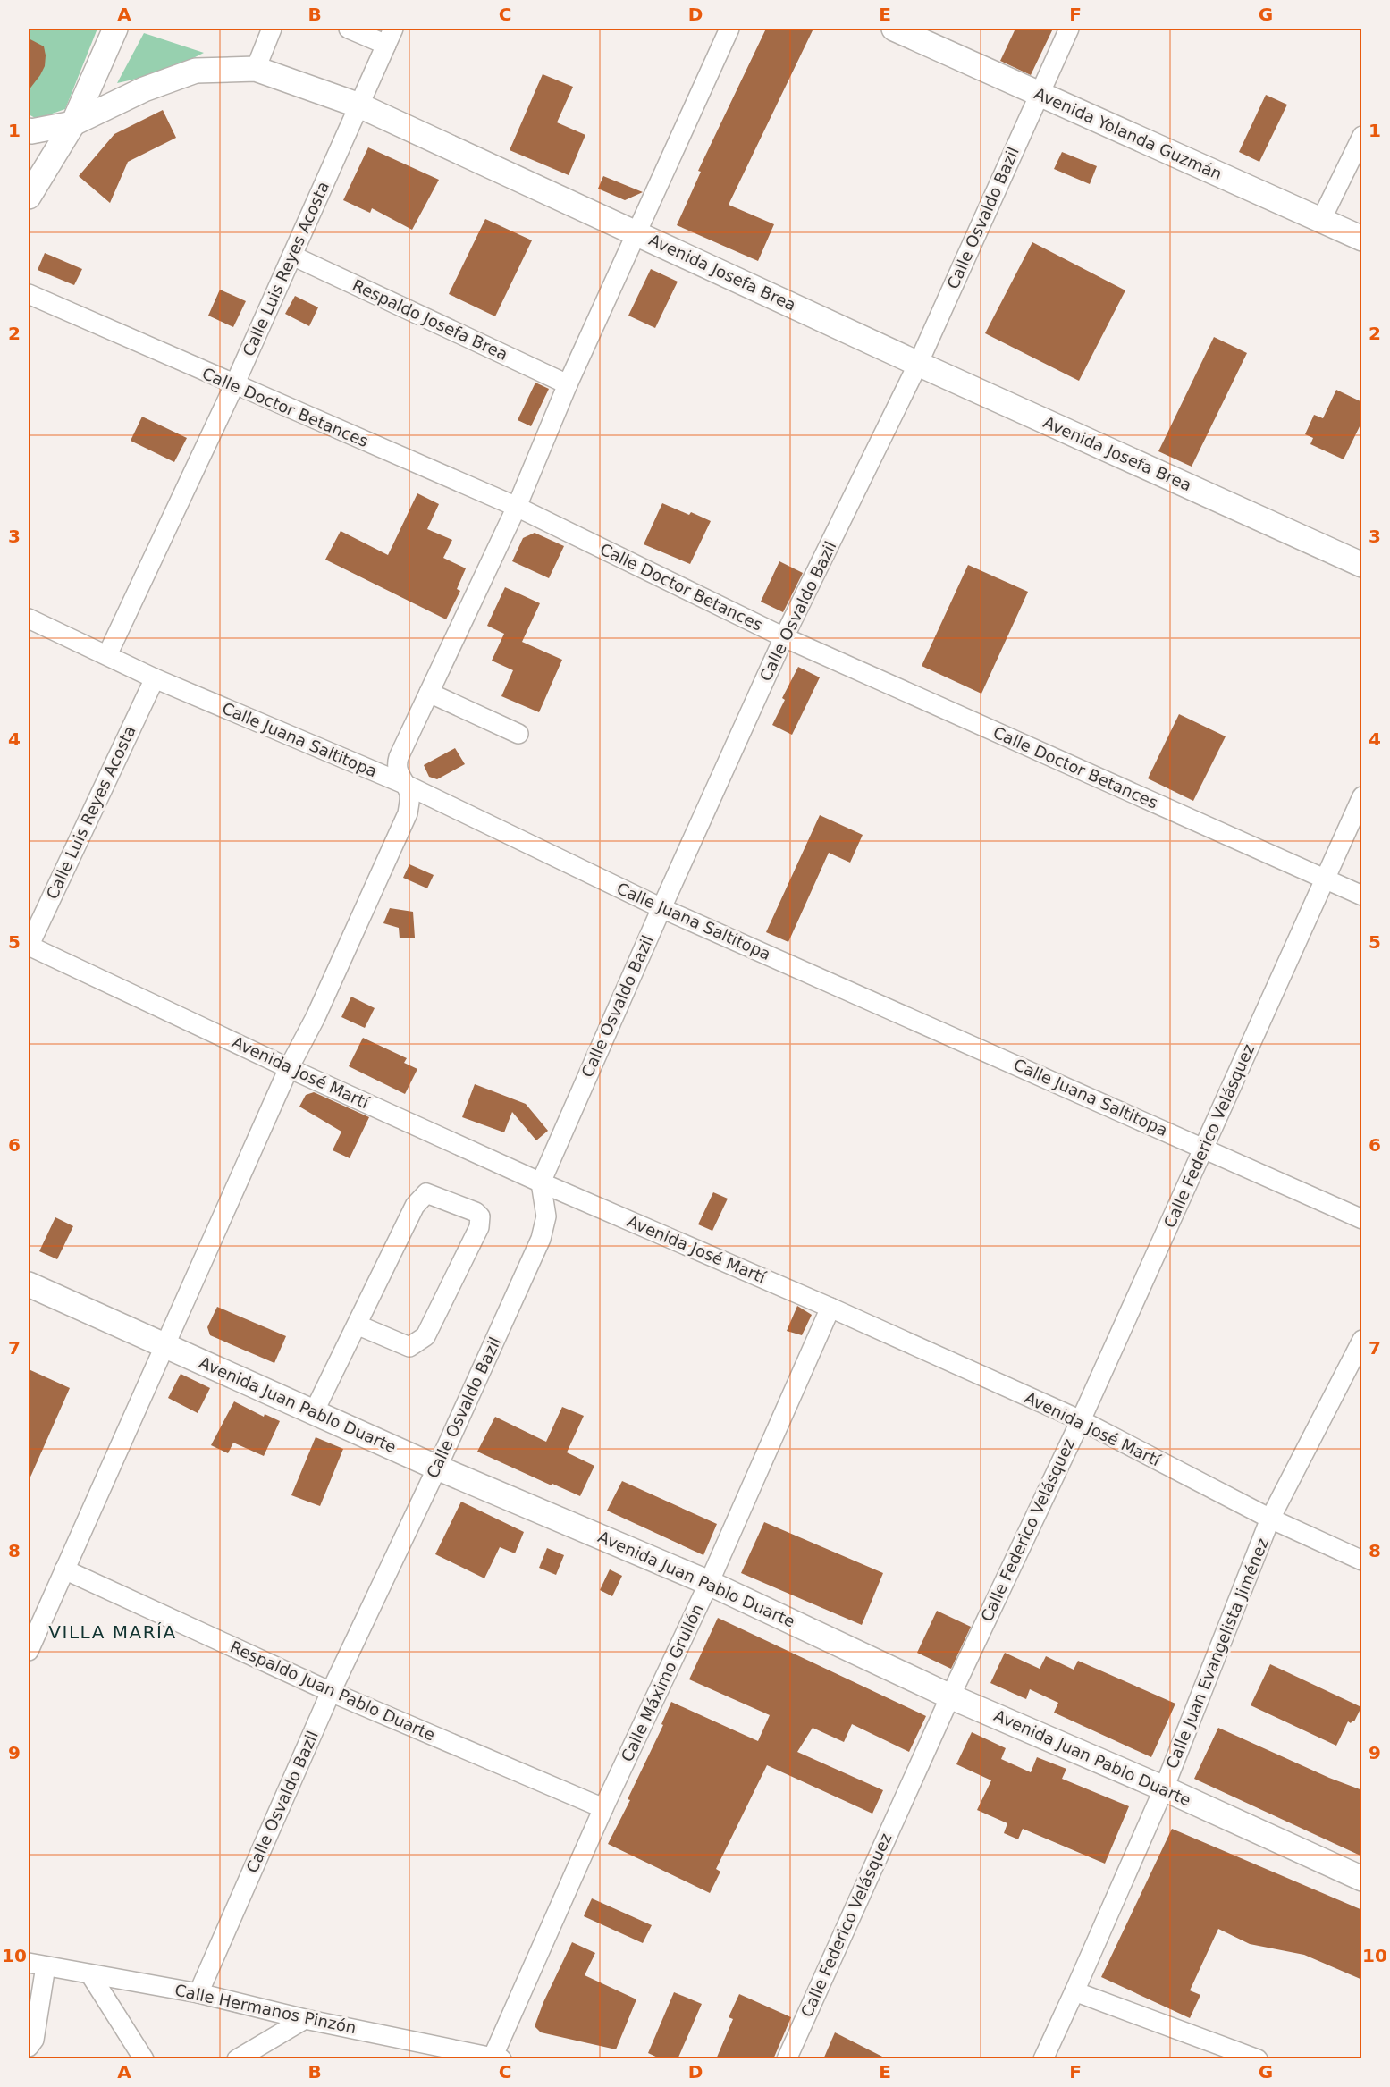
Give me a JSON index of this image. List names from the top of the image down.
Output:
{
  "streets": {
    "main road": ["Avenida Yolanda Guzmán", "Avenida Josefa Brea", "Avenida Juan Pablo Duarte"],
    "street": [
      "Calle Osvaldo Bazil",
      "Calle Luis Reyes Acosta",
      "Respaldo Josefa Brea",
      "Calle Doctor Betances",
      "Calle Juana Saltitopa",
      "Avenida José Martí",
      "Calle Federico Velásquez",
      "Calle Juan Evangelista Jiménez",
      "Calle Máximo Grullón",
      "Respaldo Juan Pablo Duarte",
      "Calle Hermanos Pinzón"
    ]
  },
  "crossings": [
    ["Avenida Yolanda Guzmán", "Calle Osvaldo Bazil"],
    ["Calle Osvaldo Bazil", "Avenida Josefa Brea"],
    ["Calle Osvaldo Bazil", "Calle Doctor Betances"],
    ["Calle Osvaldo Bazil", "Calle Juana Saltitopa"],
    ["Calle Osvaldo Bazil", "Avenida José Martí"],
    ["Calle Osvaldo Bazil", "Avenida Juan Pablo Duarte"],
    ["Calle Osvaldo Bazil", "Respaldo Juan Pablo Duarte"],
    ["Calle Osvaldo Bazil", "Calle Hermanos Pinzón"],
    ["Calle Luis Reyes Acosta", "Avenida Josefa Brea"],
    ["Calle Luis Reyes Acosta", "Respaldo Josefa Brea"],
    ["Calle Luis Reyes Acosta", "Calle Doctor Betances"],
    ["Calle Luis Reyes Acosta", "Calle Juana Saltitopa"],
    ["Calle Luis Reyes Acosta", "Avenida José Martí"],
    ["Calle Doctor Betances", "Calle Federico Velásquez"],
    ["Calle Juana Saltitopa", "Calle Federico Velásquez"],
    ["Avenida José Martí", "Calle Federico Velásquez"],
    ["Avenida José Martí", "Calle Juan Evangelista Jiménez"],
    ["Avenida José Martí", "Calle Máximo Grullón"],
    ["Calle Federico Velásquez", "Avenida Juan Pablo Duarte"],
    ["Avenida Juan Pablo Duarte", "Calle Juan Evangelista Jiménez"],
    ["Avenida Juan Pablo Duarte", "Calle Máximo Grullón"],
    ["Calle Máximo Grullón", "Respaldo Juan Pablo Duarte"],
    ["Calle Máximo Grullón", "Calle Hermanos Pinzón"]
  ],
  "districts": ["VILLA MARÍA"],
  "grid": {
    "columns": [
      "A",
      "B",
      "C",
      "D",
      "E",
      "F",
      "G"
    ],
    "rows": [
      "1",
      "2",
      "3",
      "4",
      "5",
      "6",
      "7",
      "8",
      "9",
      "10"
    ]
  }
}
